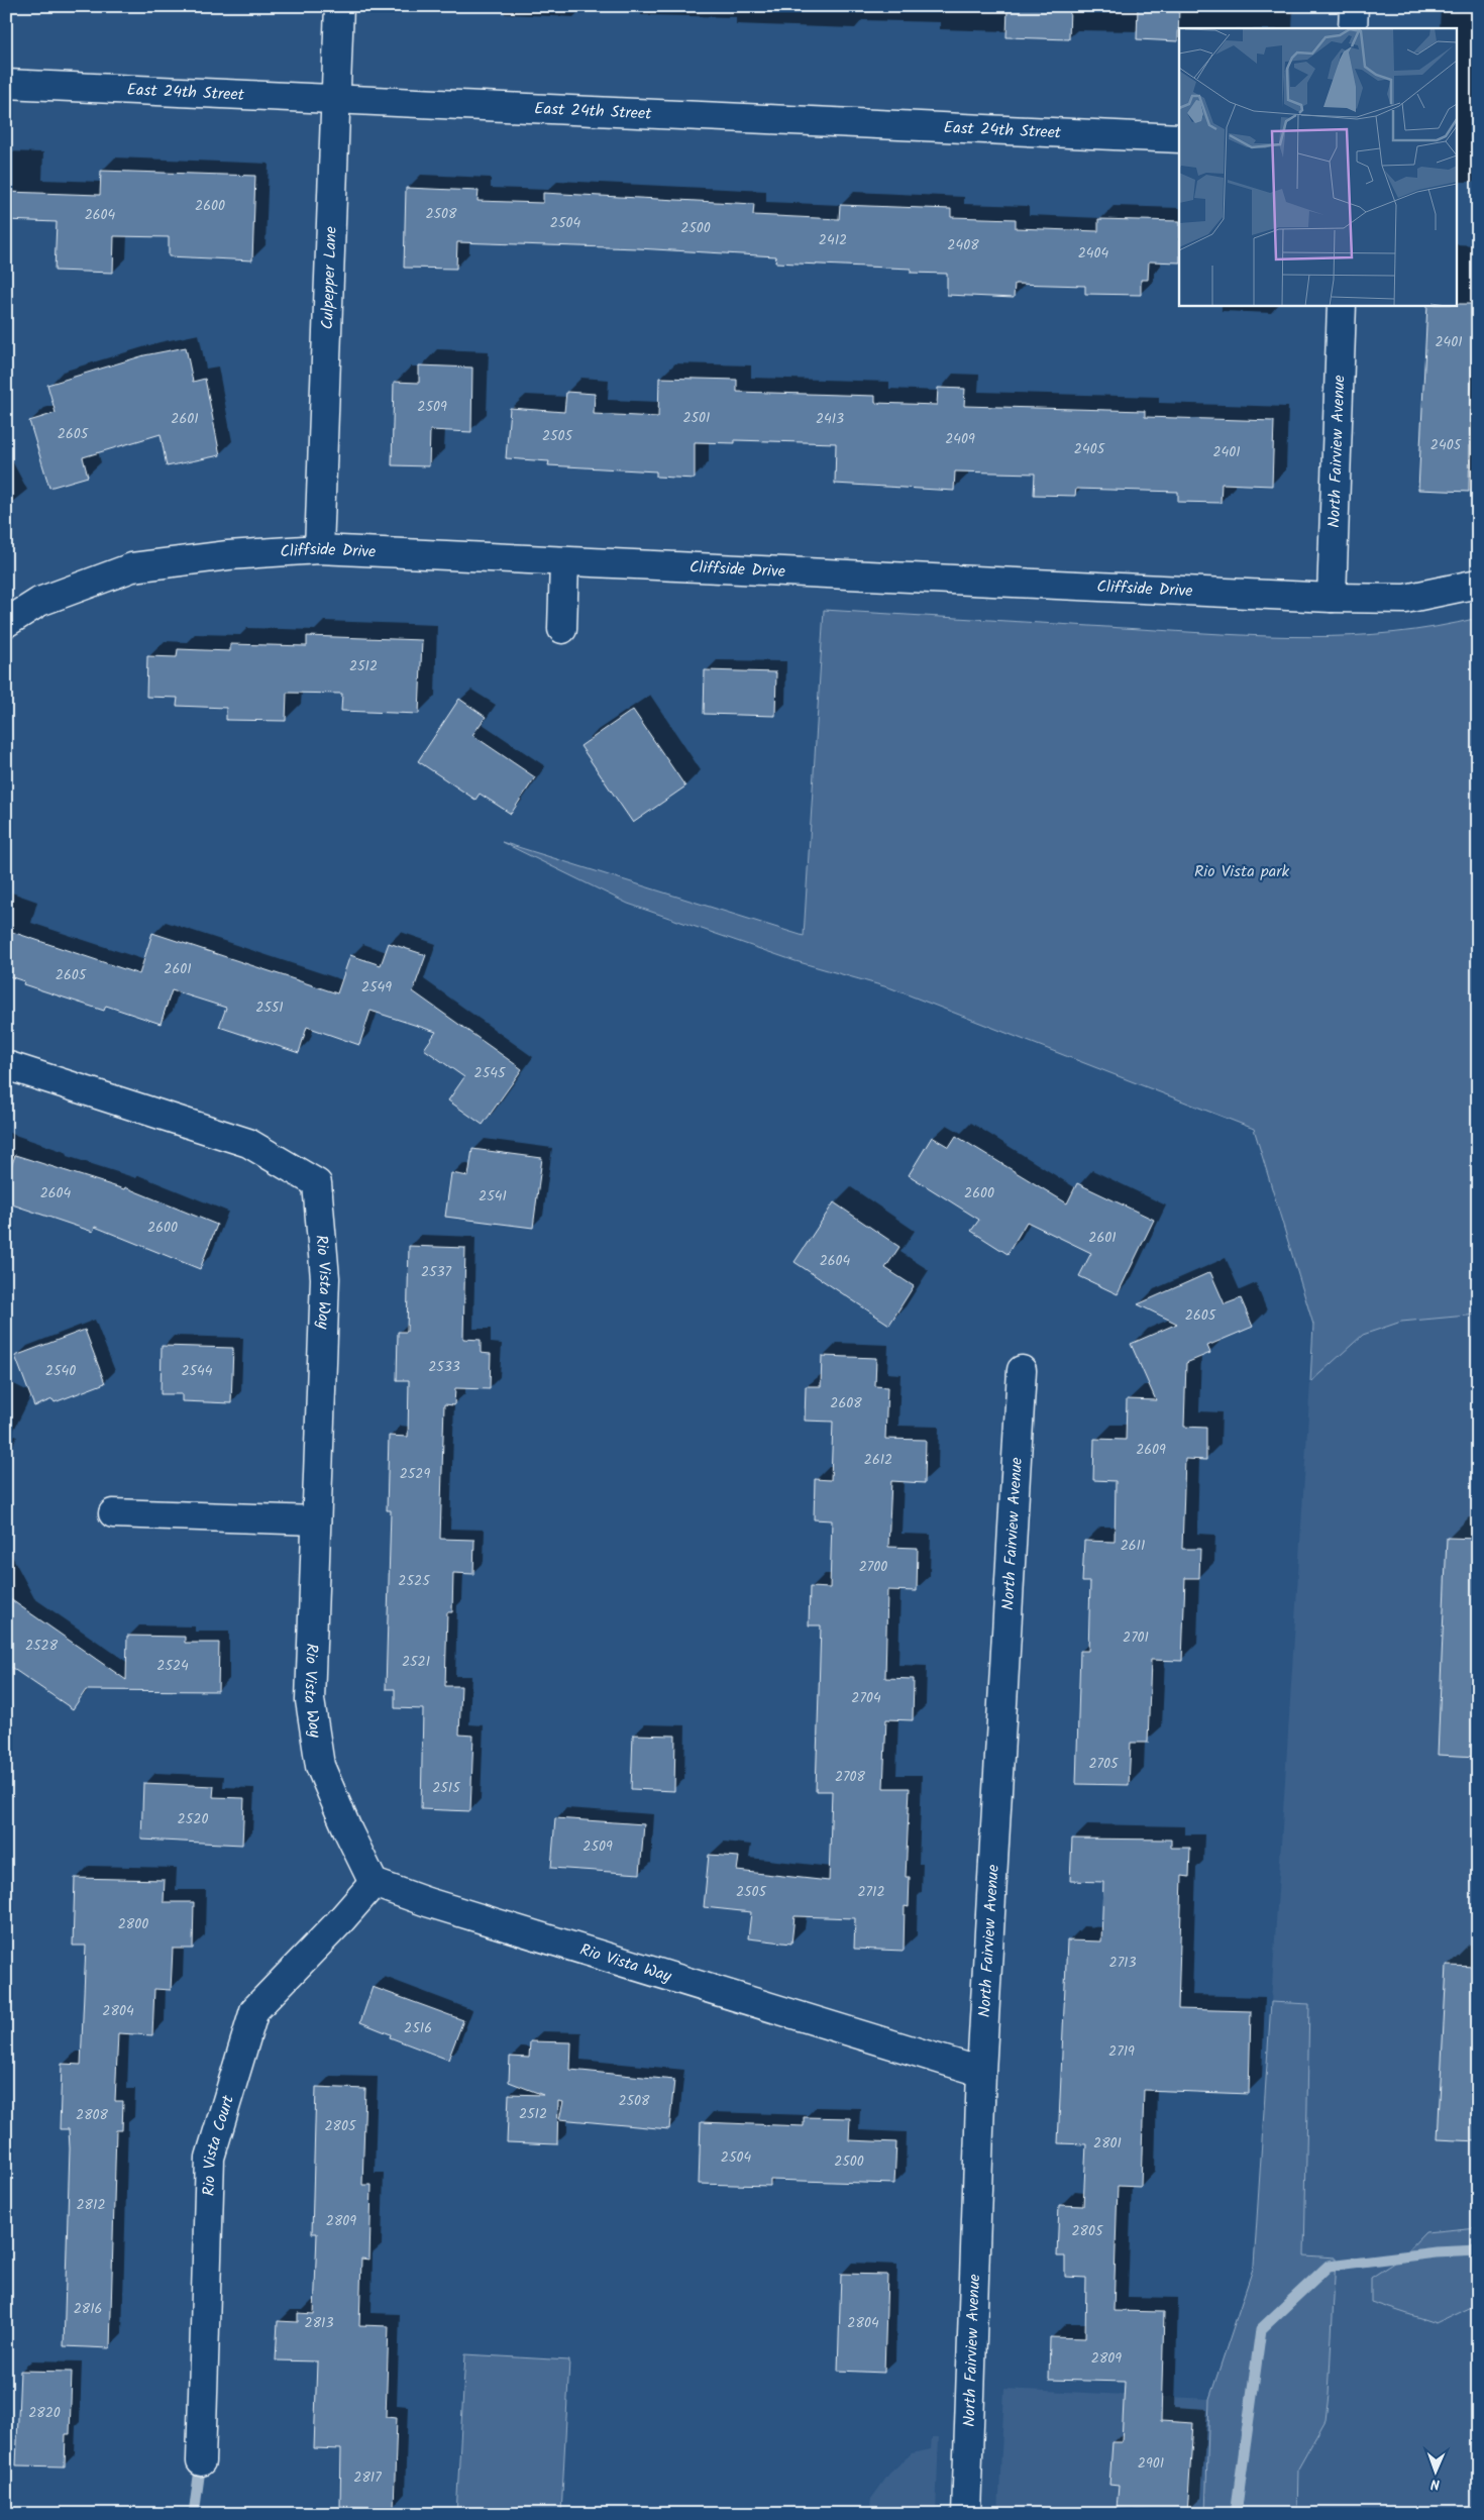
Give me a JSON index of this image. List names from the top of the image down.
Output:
{
  "streets": {
    "street": [
      "East 24th Street",
      "Culpepper Lane",
      "North Fairview Avenue",
      "Cliffside Drive",
      "Rio Vista Way",
      "Rio Vista Court"
    ]
  },
  "crossings": [
    ["East 24th Street", "Culpepper Lane"],
    ["Culpepper Lane", "Cliffside Drive"],
    ["North Fairview Avenue", "Cliffside Drive"],
    ["North Fairview Avenue", "Rio Vista Way"],
    ["Rio Vista Way", "Rio Vista Court"]
  ],
  "parks": ["Rio Vista park"],
  "house_numbers": [
    "2600",
    "2508",
    "2604",
    "2504",
    "2500",
    "2412",
    "2408",
    "2404",
    "2401",
    "2509",
    "2501",
    "2601",
    "2413",
    "2605",
    "2505",
    "2409",
    "2405",
    "2405",
    "2401",
    "2512",
    "2601",
    "2605",
    "2549",
    "2551",
    "2545",
    "2604",
    "2600",
    "2541",
    "2600",
    "2601",
    "2604",
    "2537",
    "2605",
    "2533",
    "2540",
    "2544",
    "2608",
    "2609",
    "2612",
    "2529",
    "2611",
    "2700",
    "2525",
    "2701",
    "2528",
    "2521",
    "2524",
    "2704",
    "2705",
    "2708",
    "2515",
    "2520",
    "2509",
    "2505",
    "2712",
    "2800",
    "2713",
    "2804",
    "2516",
    "2719",
    "2508",
    "2512",
    "2808",
    "2805",
    "2801",
    "2504",
    "2500",
    "2812",
    "2809",
    "2805",
    "2816",
    "2813",
    "2804",
    "2809",
    "2820",
    "2901",
    "2817"
  ],
  "north": "bottom"
}
